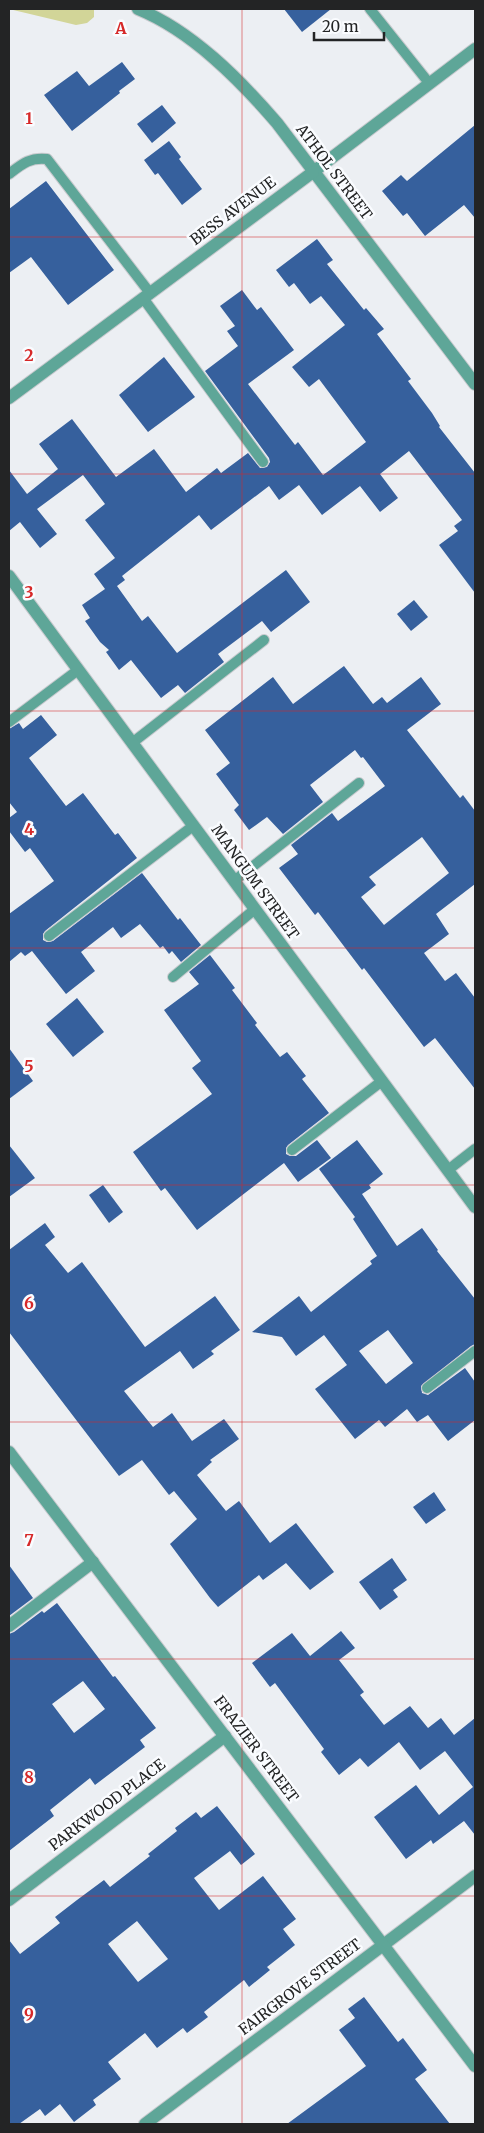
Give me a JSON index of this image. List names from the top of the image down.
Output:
{
  "streets": {
    "street": [
      "ATHOL STREET",
      "BESS AVENUE",
      "MANGUM STREET",
      "FRAZIER STREET",
      "PARKWOOD PLACE",
      "FAIRGROVE STREET"
    ]
  },
  "crossings": [
    ["ATHOL STREET", "BESS AVENUE"],
    ["FRAZIER STREET", "PARKWOOD PLACE"],
    ["FRAZIER STREET", "FAIRGROVE STREET"]
  ],
  "scale_bar": "20 m",
  "grid": {
    "columns": ["A"],
    "rows": [
      "1",
      "2",
      "3",
      "4",
      "5",
      "6",
      "7",
      "8",
      "9"
    ]
  }
}
